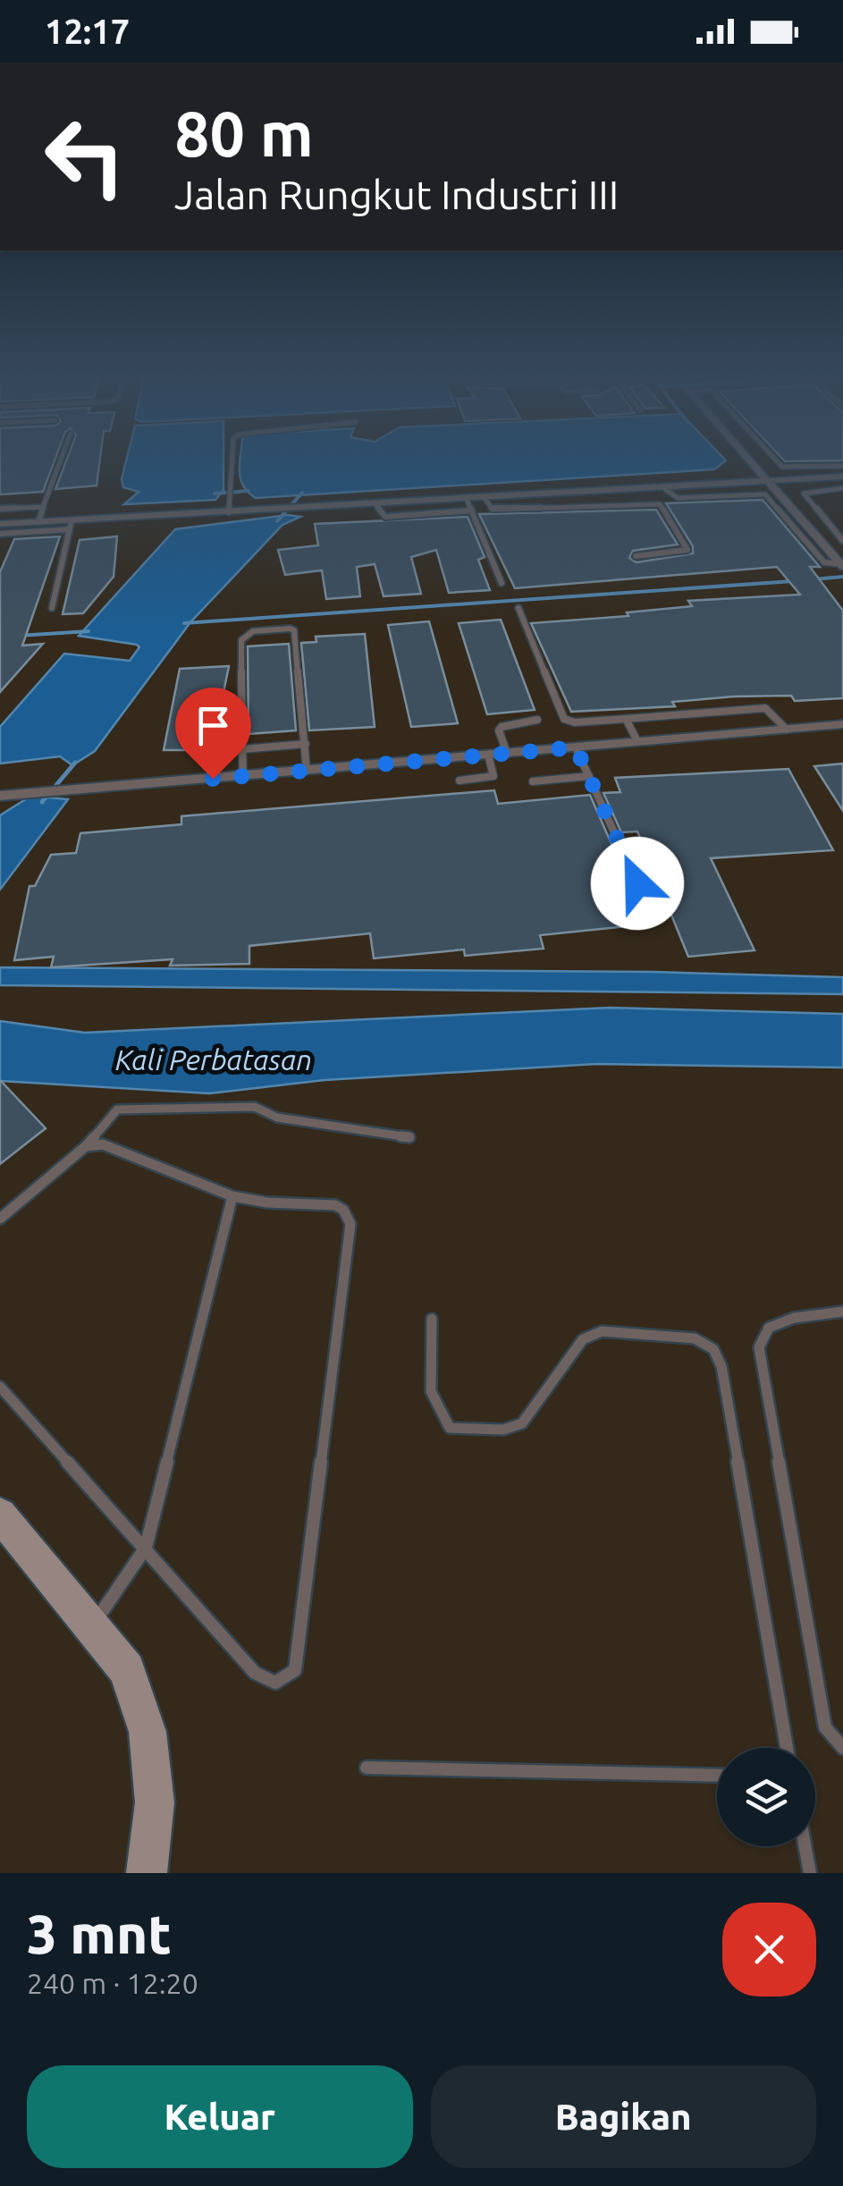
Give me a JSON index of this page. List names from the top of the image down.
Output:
{
  "water": ["Kali Perbatasan"],
  "page": {
    "status": "12:17",
    "turn": ["80 m", "Jalan Rungkut Industri III"],
    "heading": ["3 mnt", "240 m · 12:20"],
    "buttons": ["Keluar", "Bagikan"]
  }
}
